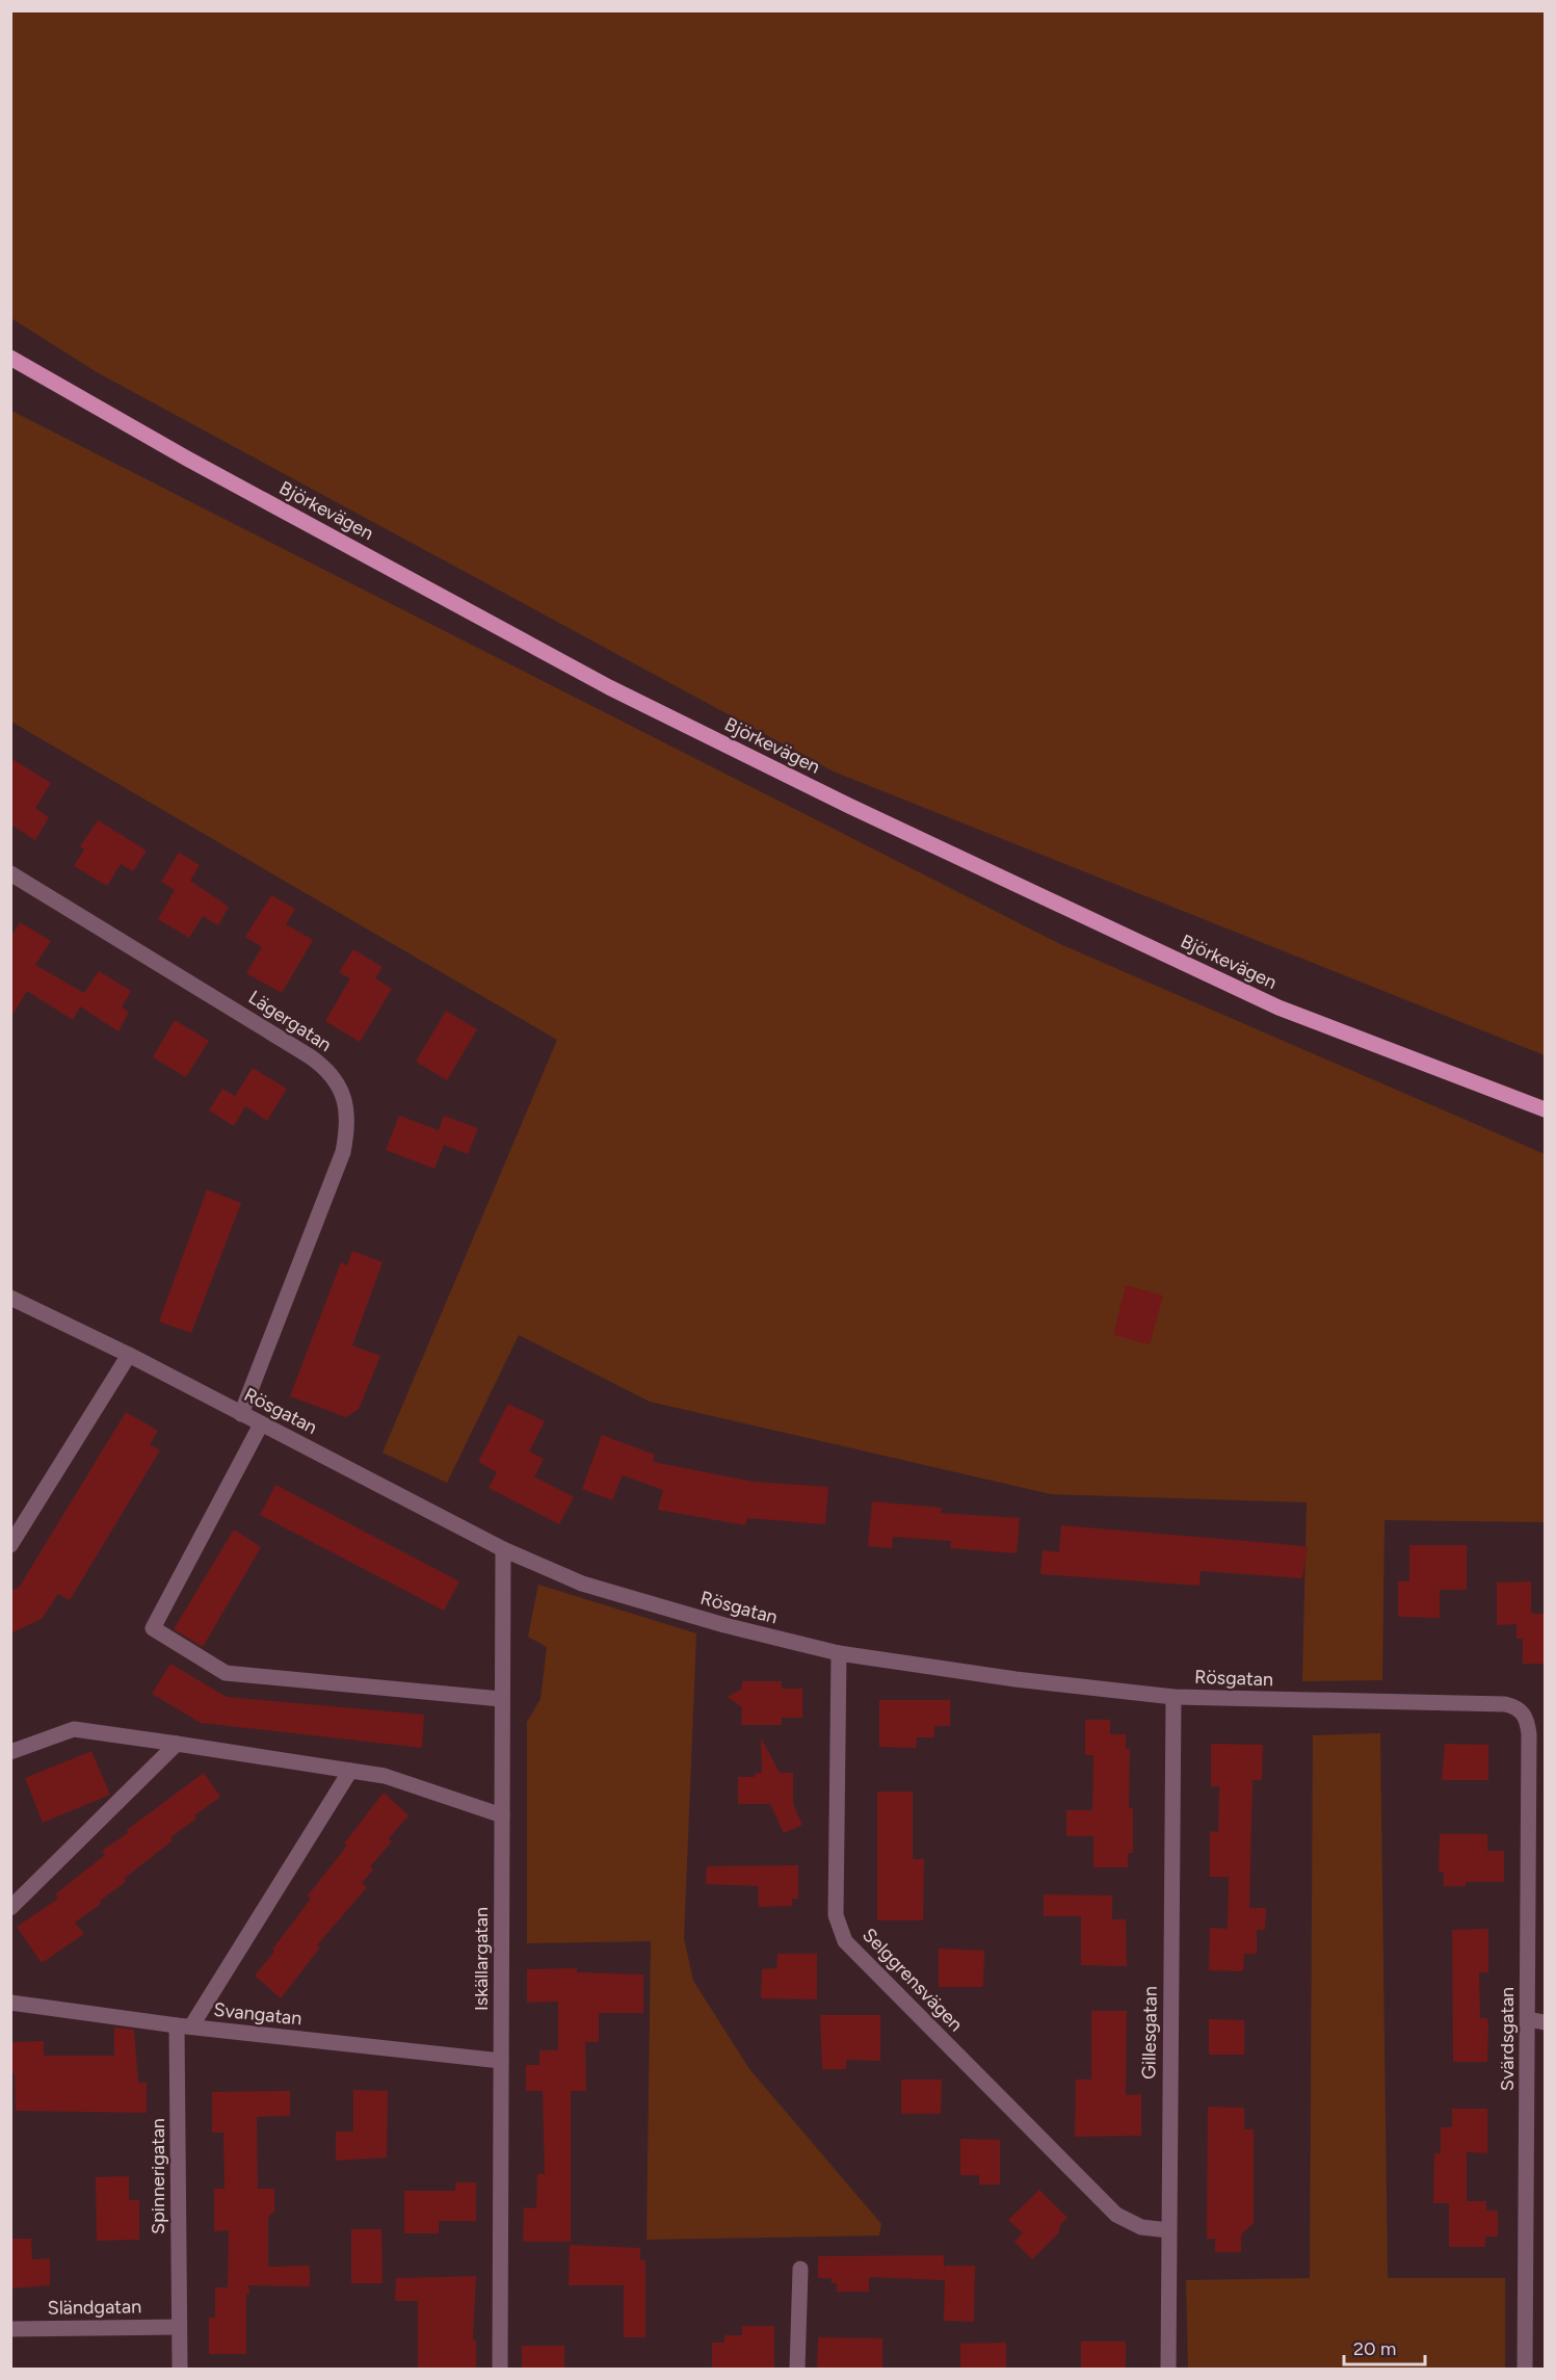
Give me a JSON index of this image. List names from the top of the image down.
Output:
{
  "streets": {
    "main road": ["Björkevägen"],
    "street": [
      "Lägergatan",
      "Rösgatan",
      "Iskällargatan",
      "Selggrensvägen",
      "Svangatan",
      "Gillesgatan",
      "Svärdsgatan",
      "Spinnerigatan",
      "Sländgatan"
    ]
  },
  "crossings": [
    ["Lägergatan", "Rösgatan"],
    ["Rösgatan", "Iskällargatan"],
    ["Rösgatan", "Selggrensvägen"],
    ["Rösgatan", "Gillesgatan"],
    ["Rösgatan", "Svärdsgatan"],
    ["Iskällargatan", "Svangatan"],
    ["Selggrensvägen", "Gillesgatan"],
    ["Svangatan", "Spinnerigatan"],
    ["Spinnerigatan", "Sländgatan"]
  ],
  "scale_bar": "20 m"
}
